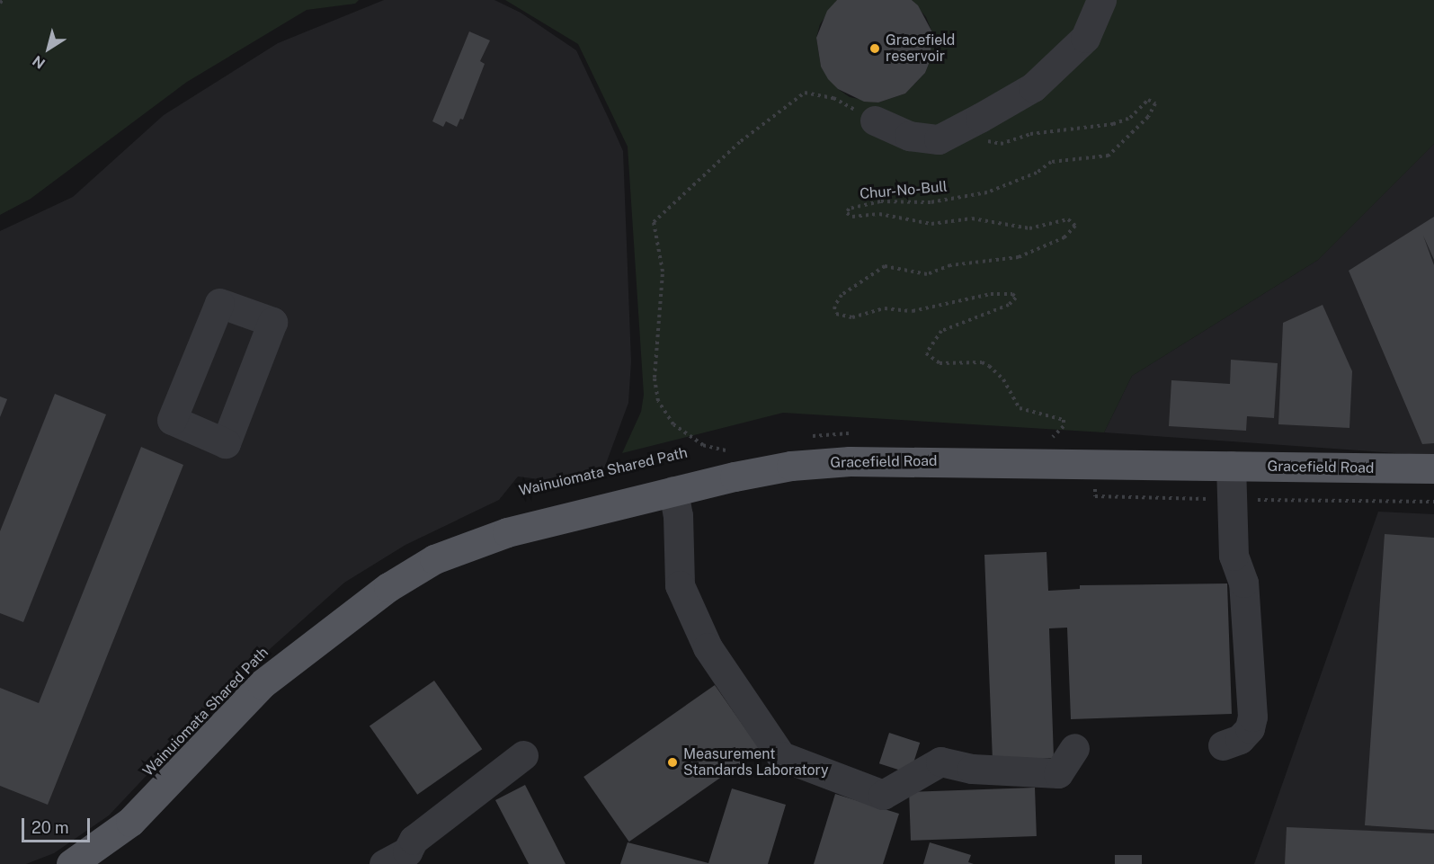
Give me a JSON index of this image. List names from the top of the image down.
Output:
{
  "streets": {
    "main road": ["Gracefield Road"],
    "path": ["Chur-No-Bull"]
  },
  "places": ["Gracefield reservoir", "Measurement Standards Laboratory"],
  "scale_bar": "20 m",
  "north": "bottom left"
}
